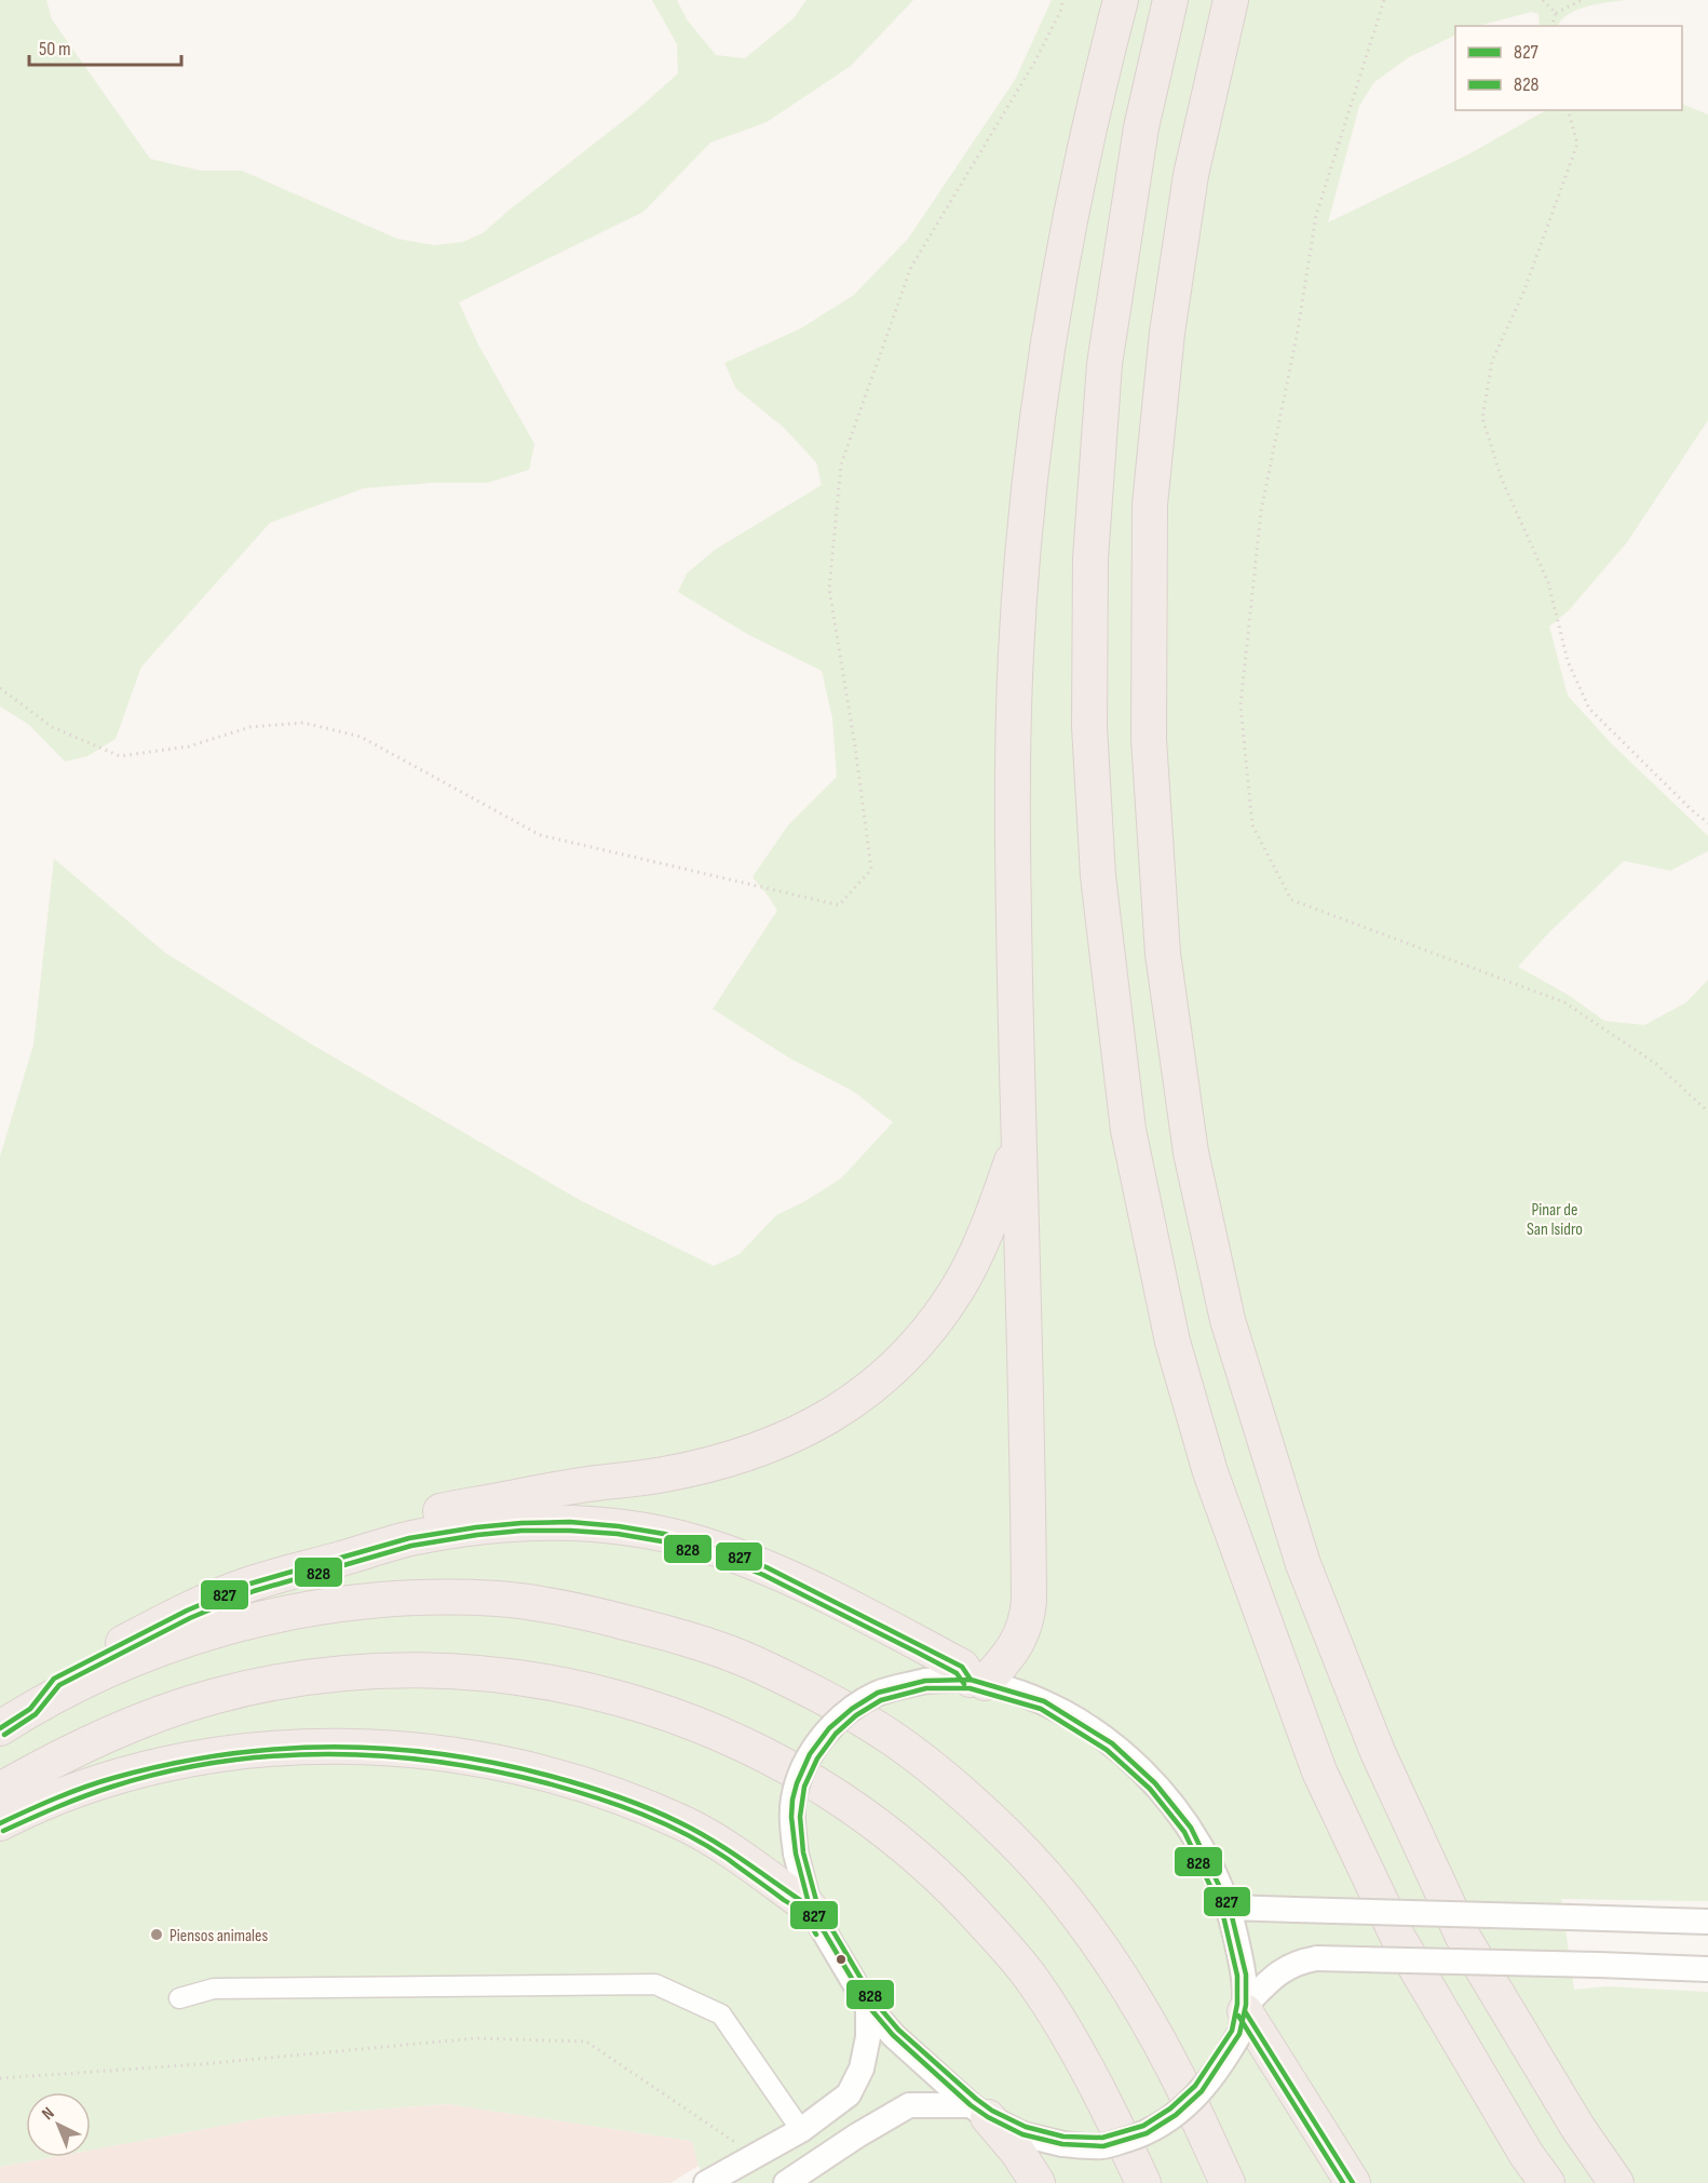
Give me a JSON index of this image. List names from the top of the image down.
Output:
{
  "parks": ["Pinar de San Isidro"],
  "places": ["Piensos animales"],
  "lines": ["transit line 827", "transit line 828"],
  "legend": ["827", "828"],
  "scale_bar": "50 m",
  "north": "top left"
}
